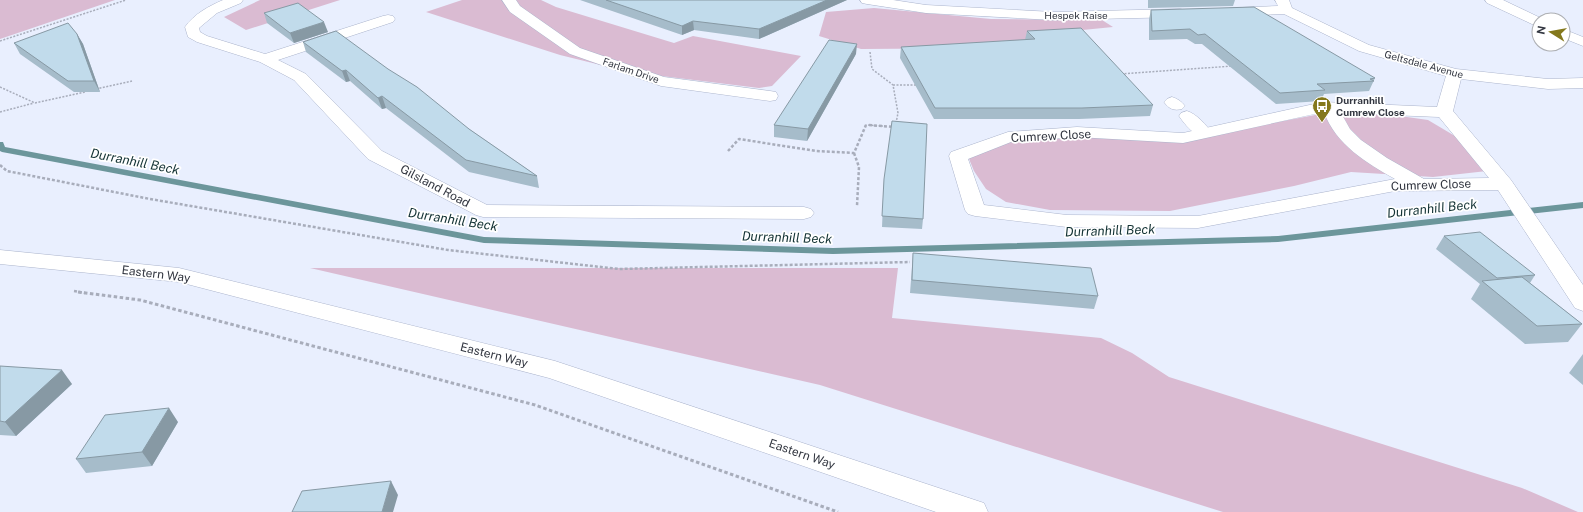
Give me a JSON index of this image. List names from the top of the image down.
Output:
{
  "streets": {
    "street": [
      "Hespek Raise",
      "Geltsdale Avenue",
      "Farlam Drive",
      "Cumrew Close",
      "Gilsland Road",
      "Eastern Way"
    ]
  },
  "water": ["Durranhill Beck"],
  "places": {
    "bus stop": ["Durranhill Cumrew Close"]
  },
  "north": "left"
}
